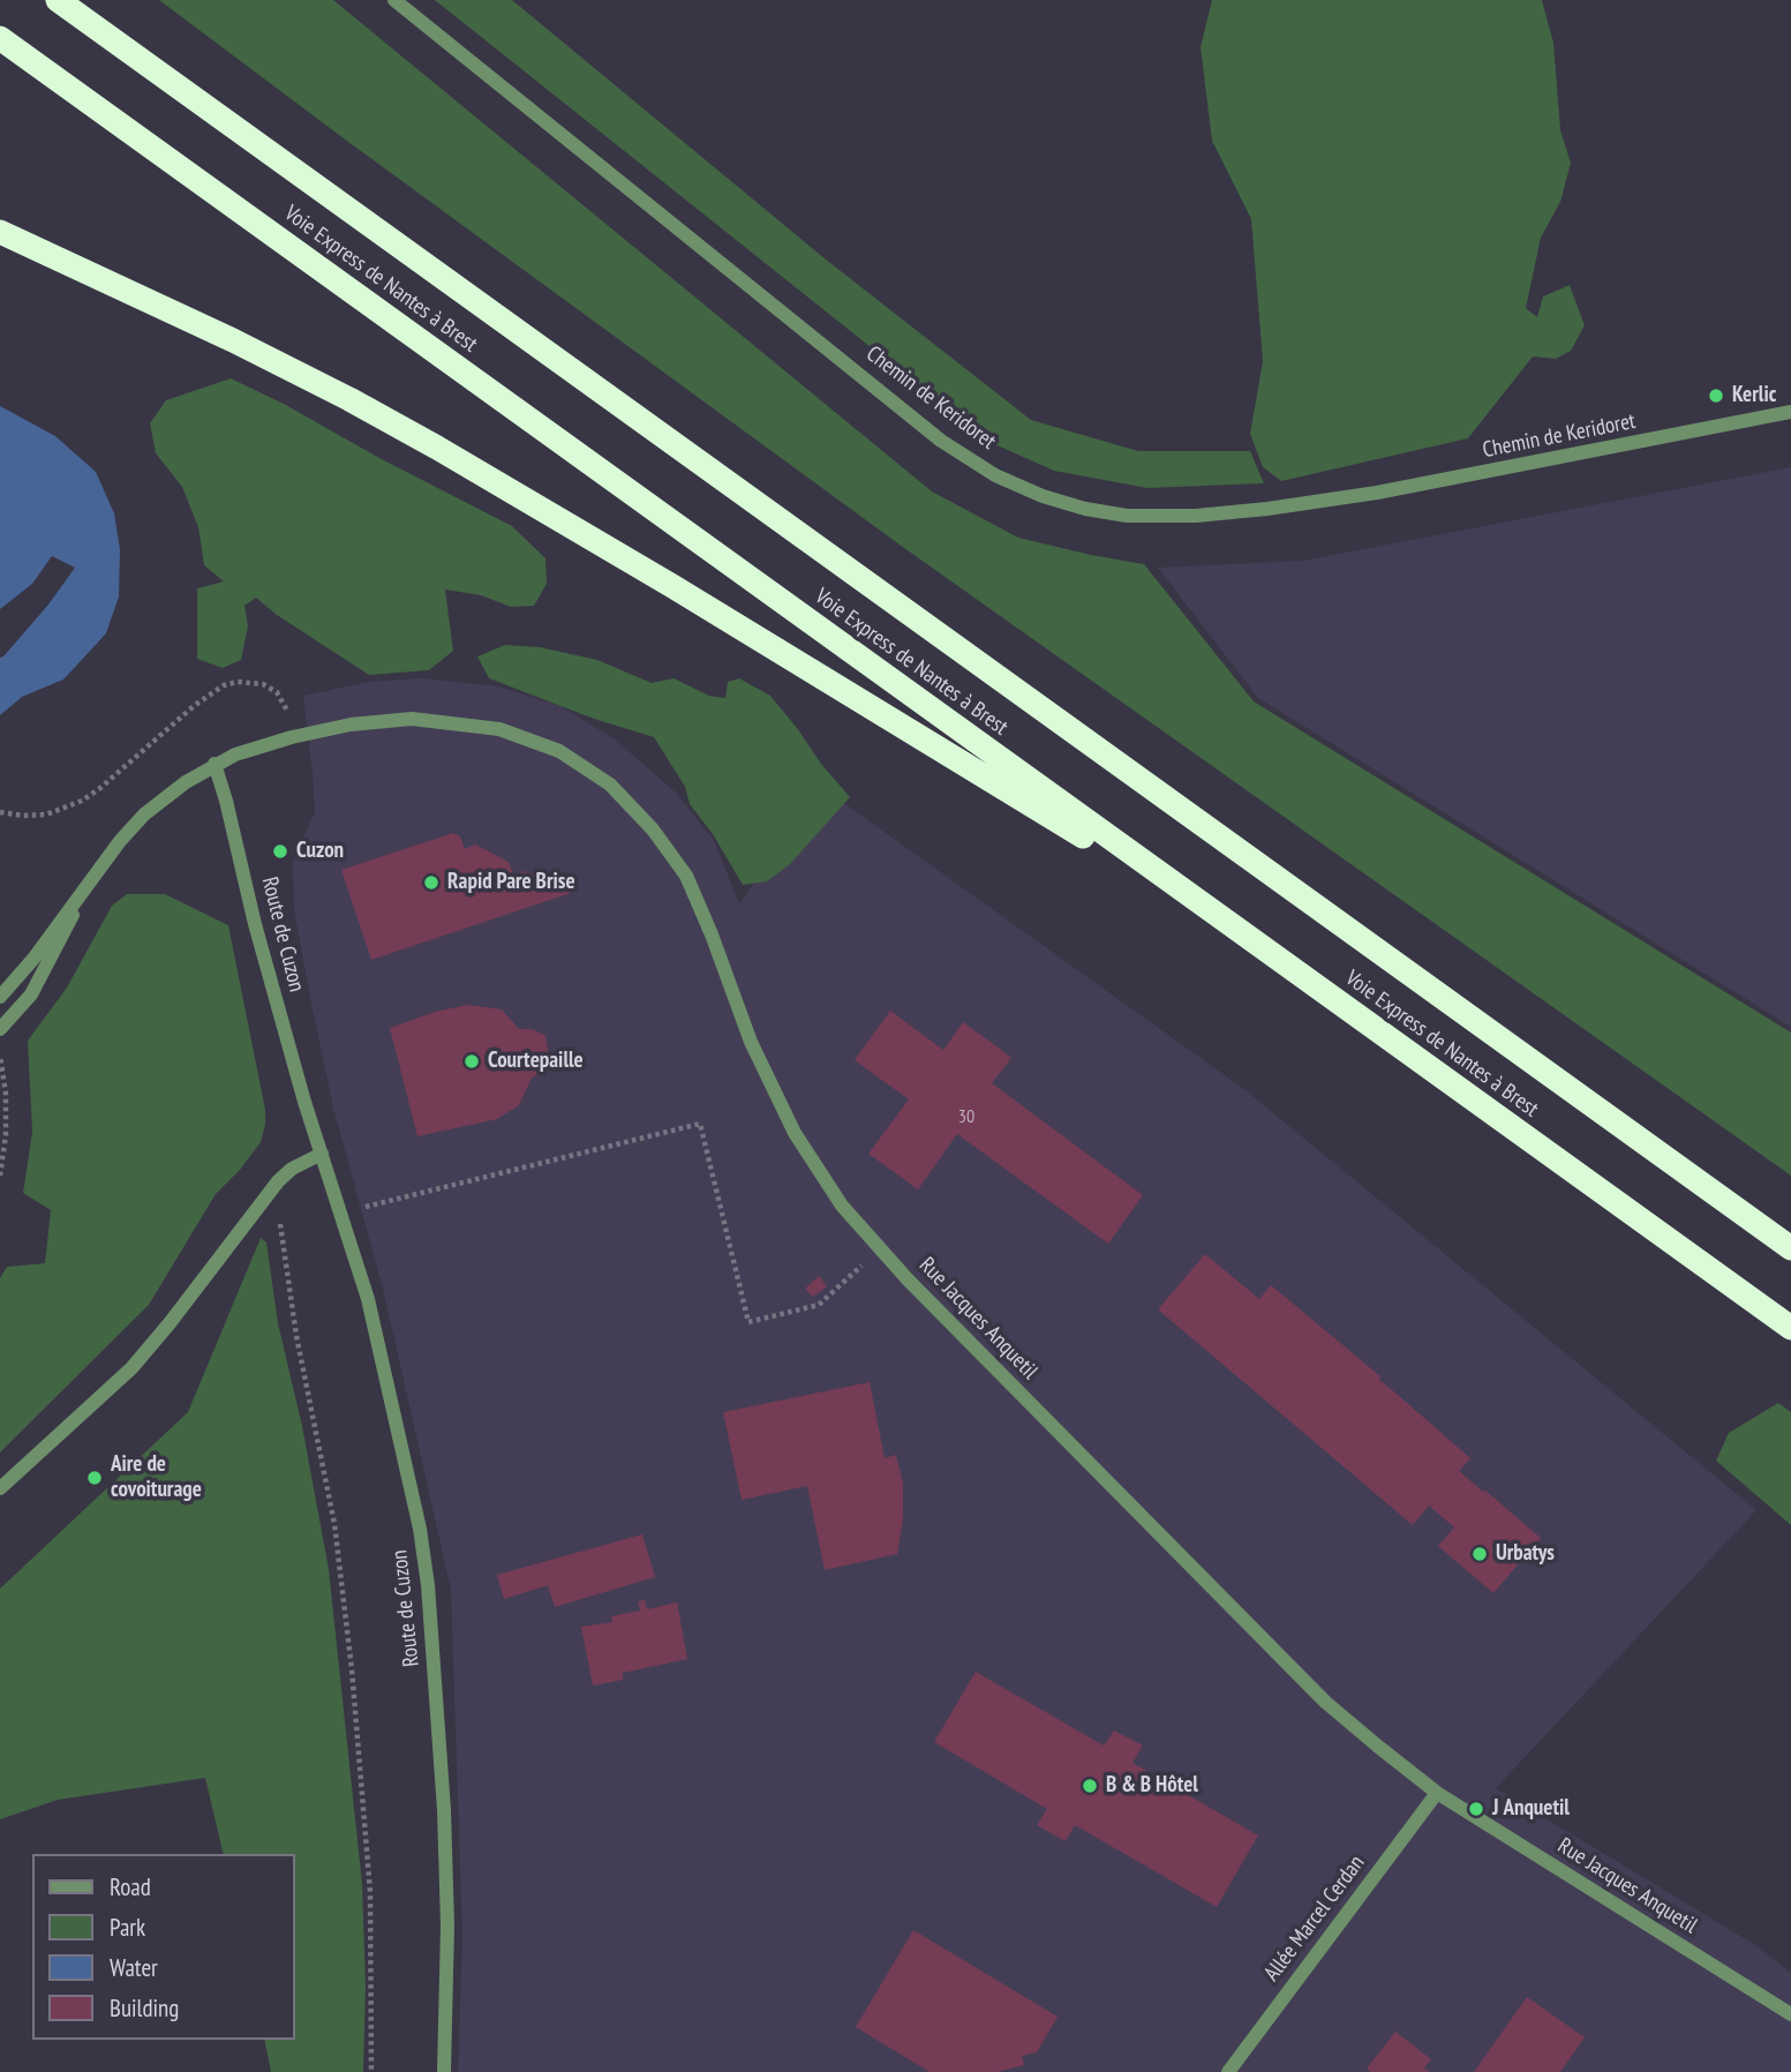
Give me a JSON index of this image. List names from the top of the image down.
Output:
{
  "streets": {
    "highway": ["Voie Express de Nantes à Brest"],
    "street": [
      "Chemin de Keridoret",
      "Route de Cuzon",
      "Rue Jacques Anquetil",
      "Allée Marcel Cerdan"
    ]
  },
  "crossings": [
    ["Route de Cuzon", "Rue Jacques Anquetil"],
    ["Rue Jacques Anquetil", "Allée Marcel Cerdan"]
  ],
  "places": [
    "Kerlic",
    "Cuzon",
    "Rapid Pare Brise",
    "Courtepaille",
    "Aire de covoiturage",
    "Urbatys",
    "B & B Hôtel",
    "J Anquetil"
  ],
  "house_numbers": ["30"],
  "legend": [
    "Road",
    "Park",
    "Water",
    "Building"
  ]
}
